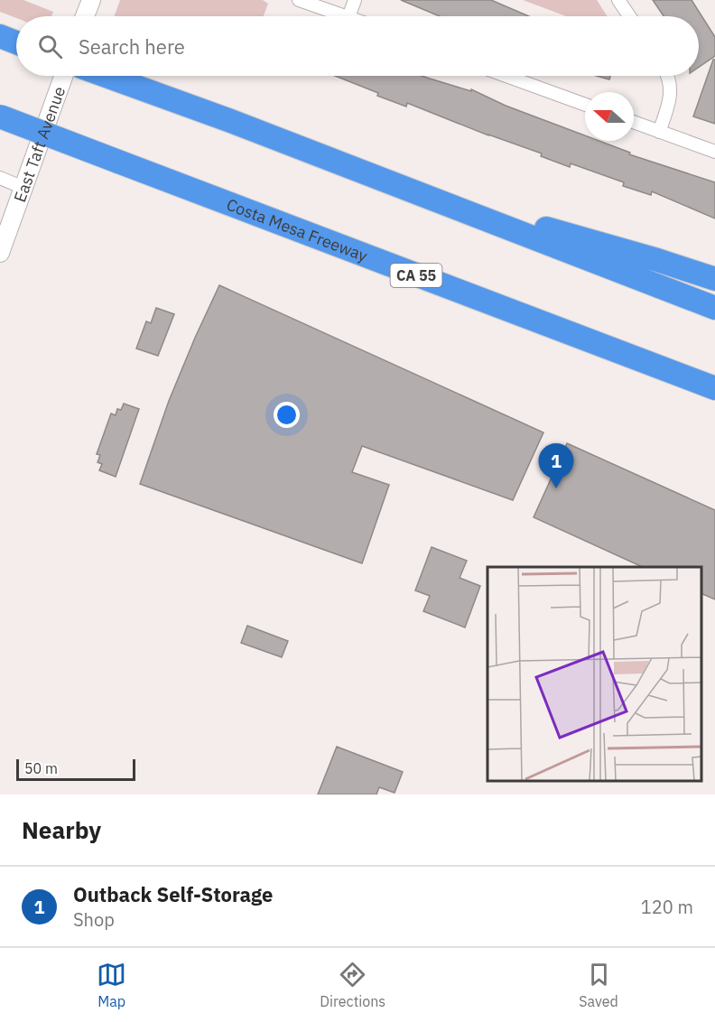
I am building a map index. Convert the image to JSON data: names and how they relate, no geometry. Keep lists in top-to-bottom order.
{
  "streets": {
    "highway": ["Costa Mesa Freeway", "CA 55"],
    "main road": ["East Taft Avenue"]
  },
  "scale_bar": "50 m",
  "north": "left",
  "page": {
    "search": "Search here",
    "pins": "1",
    "scale": "50 m",
    "heading": "Nearby",
    "list": [
      {
        "mark": "1",
        "name": "Outback Self-Storage",
        "note": "Shop",
        "value": "120 m"
      }
    ],
    "nav": ["Map", "Directions", "Saved"]
  }
}
